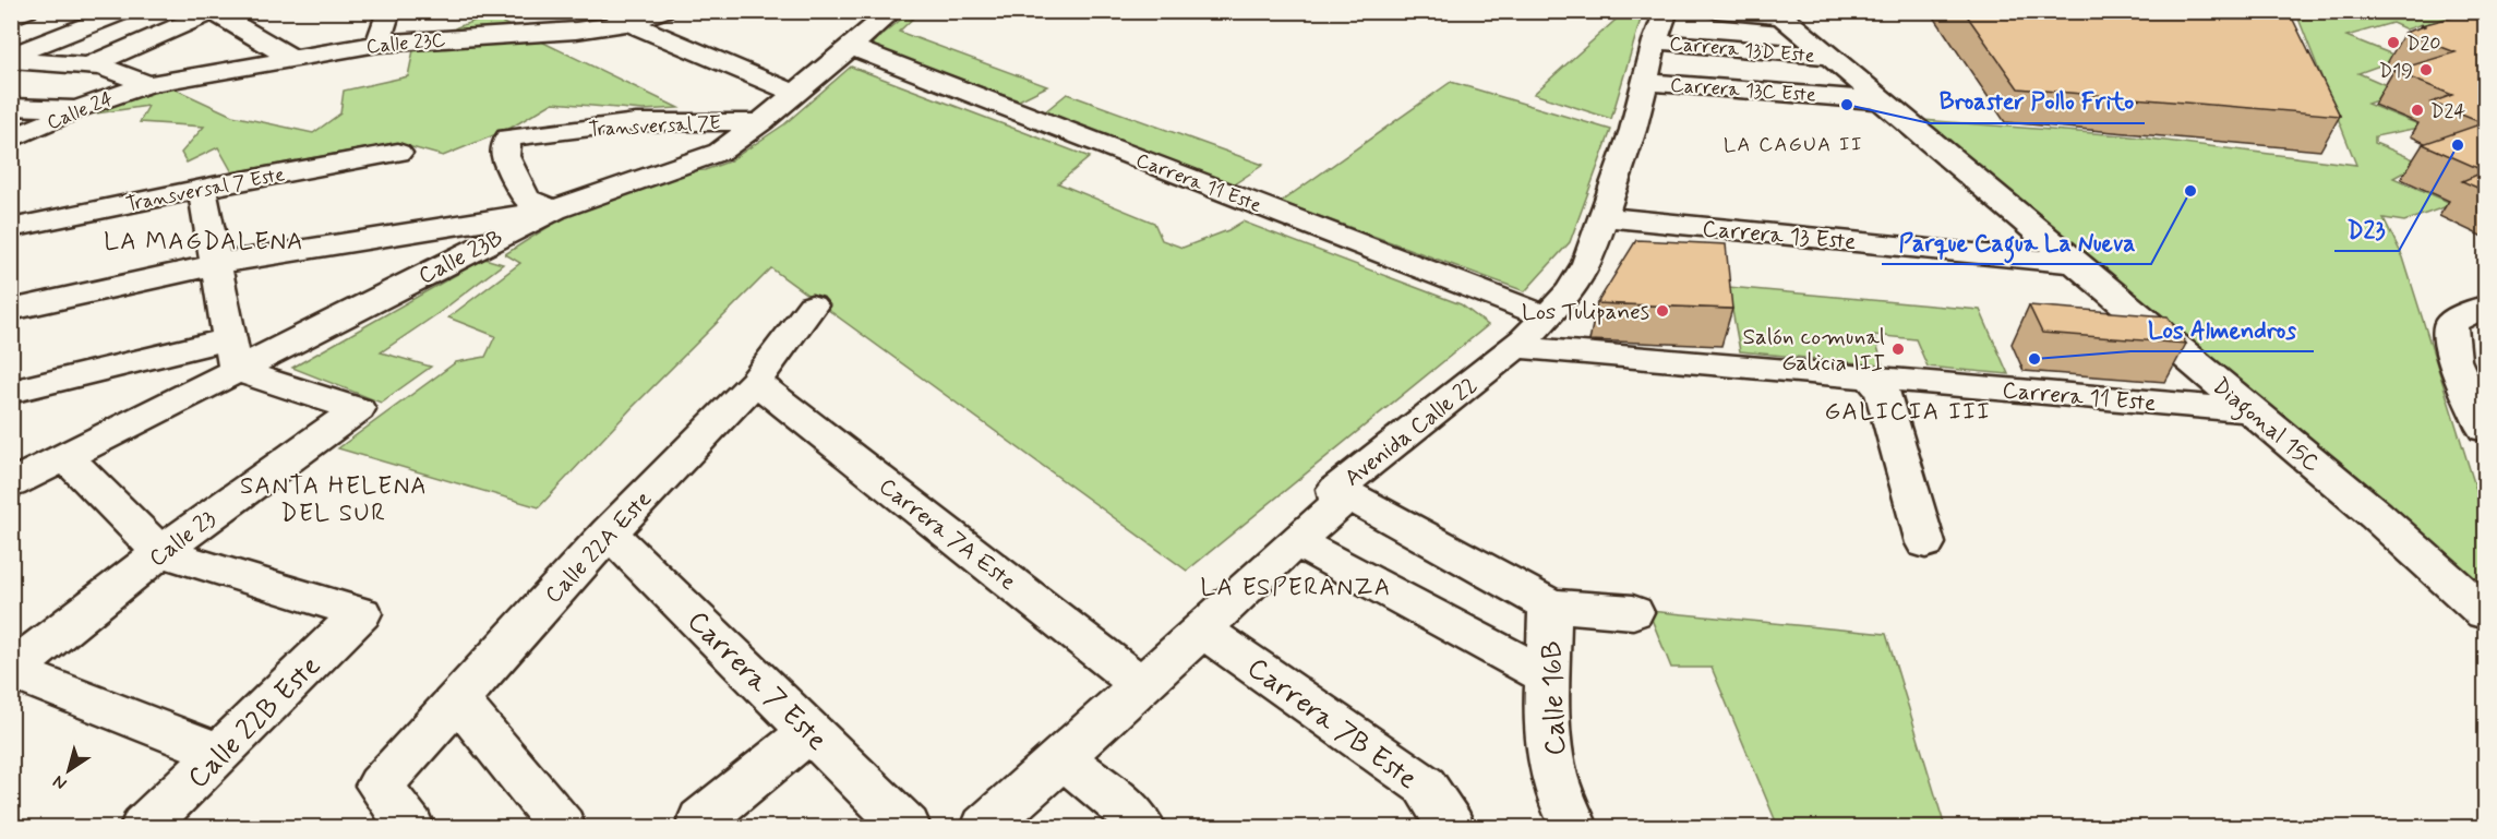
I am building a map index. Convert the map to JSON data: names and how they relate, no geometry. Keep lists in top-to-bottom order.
{
  "streets": {
    "street": [
      "Calle 23C",
      "Carrera 13D Este",
      "Carrera 13C Este",
      "Calle 24",
      "Transversal 7E",
      "Carrera 11 Este",
      "Transversal 7 Este",
      "Carrera 13 Este",
      "Calle 23B",
      "Diagonal 15C",
      "Avenida Calle 22",
      "Carrera 7A Este",
      "Calle 23",
      "Calle 22A Este",
      "Carrera 7 Este",
      "Calle 16B",
      "Calle 22B Este",
      "Carrera 7B Este"
    ]
  },
  "crossings": [
    ["Calle 23C", "Calle 24"],
    ["Carrera 13D Este", "Diagonal 15C"],
    ["Carrera 13D Este", "Avenida Calle 22"],
    ["Carrera 13C Este", "Diagonal 15C"],
    ["Carrera 13C Este", "Avenida Calle 22"],
    ["Transversal 7E", "Calle 23B"],
    ["Carrera 11 Este", "Calle 23B"],
    ["Carrera 11 Este", "Diagonal 15C"],
    ["Carrera 11 Este", "Avenida Calle 22"],
    ["Carrera 13 Este", "Diagonal 15C"],
    ["Carrera 13 Este", "Avenida Calle 22"],
    ["Calle 23B", "Calle 23"],
    ["Avenida Calle 22", "Carrera 7A Este"],
    ["Avenida Calle 22", "Carrera 7B Este"],
    ["Carrera 7A Este", "Calle 22A Este"],
    ["Calle 23", "Calle 22B Este"],
    ["Calle 22A Este", "Carrera 7 Este"]
  ],
  "districts": [
    "LA CAGUA II",
    "LA MAGDALENA",
    "GALICIA III",
    "SANTA HELENA DEL SUR",
    "LA ESPERANZA"
  ],
  "places": [
    "D20",
    "D19",
    "Broaster Pollo Frito",
    "D24",
    "D23",
    "Parque Cagua La Nueva",
    "Los Tulipanes",
    "Salón comunal Galicia III",
    "Los Almendros"
  ],
  "north": "bottom left"
}
